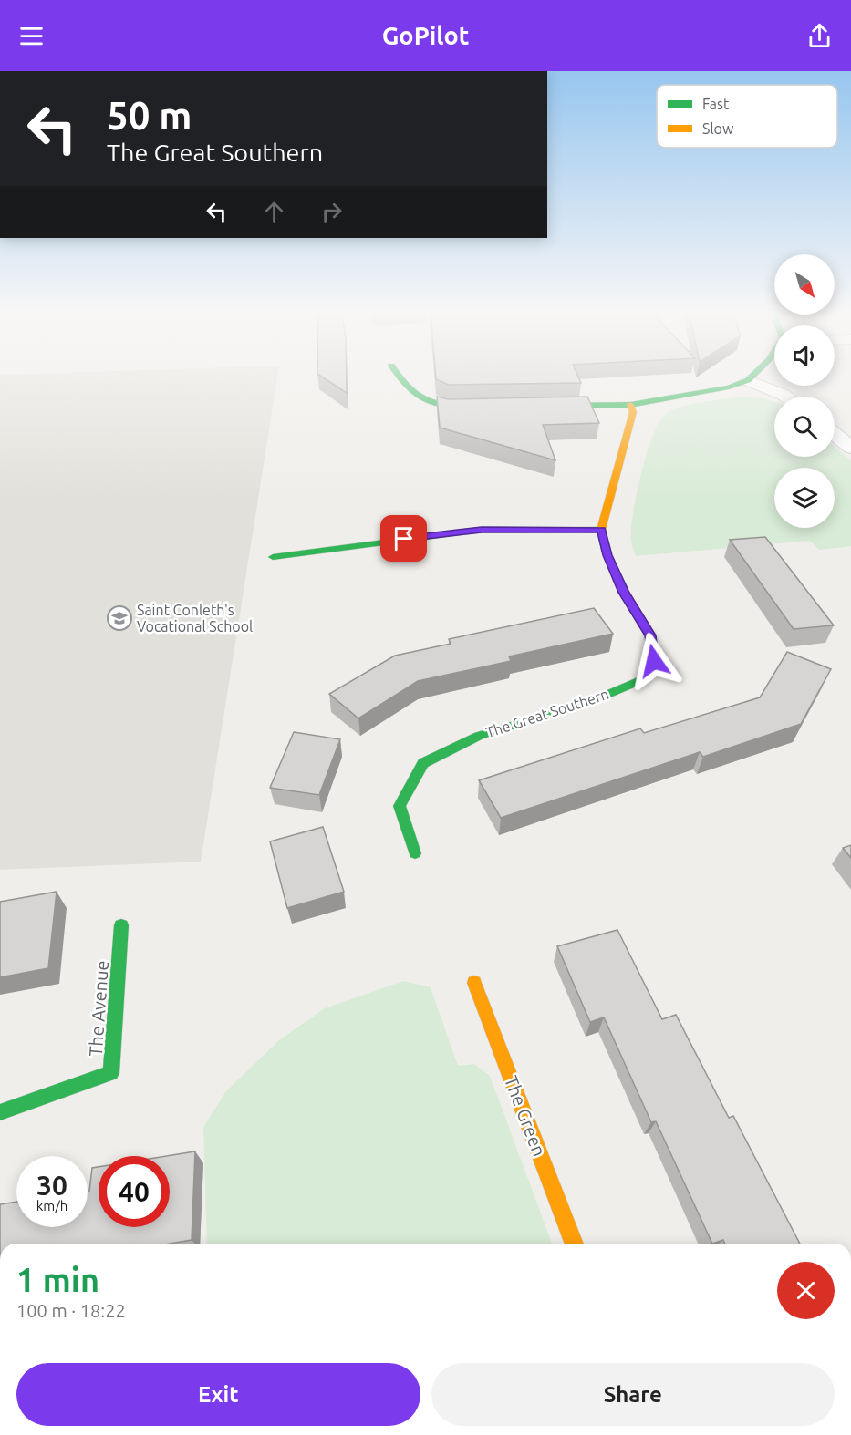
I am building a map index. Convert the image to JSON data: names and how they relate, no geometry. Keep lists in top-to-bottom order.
{
  "streets": {
    "street": ["The Great Southern", "The Avenue", "The Green"]
  },
  "places": {
    "school or university": ["Saint Conleth's Vocational School"]
  },
  "legend": ["Fast", "Slow"],
  "north": "bottom right",
  "page": {
    "header": "GoPilot",
    "turn": ["50 m", "The Great Southern"],
    "speed": "30 km/h",
    "limit": "40",
    "heading": ["1 min", "100 m · 18:22"],
    "buttons": ["Exit", "Share"]
  }
}
